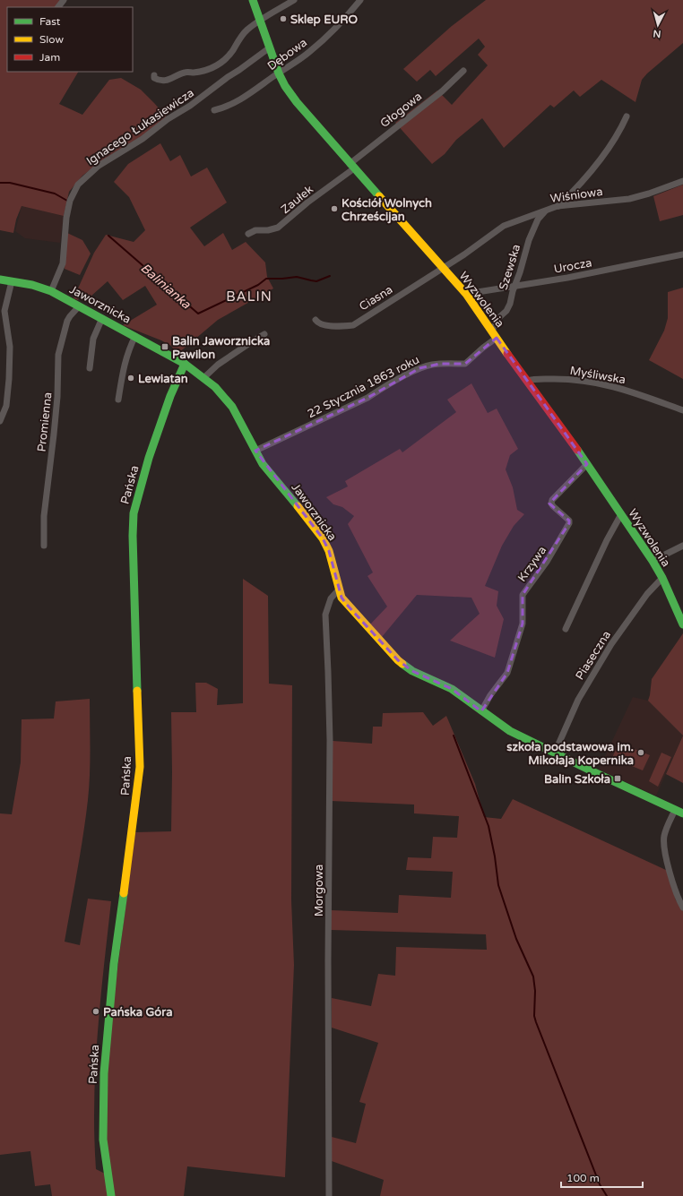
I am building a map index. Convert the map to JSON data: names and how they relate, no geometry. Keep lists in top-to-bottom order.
{
  "streets": {
    "street": [
      "Dębowa",
      "Głogowa",
      "Ignacego Łukasiewicza",
      "Wiśniowa",
      "Zaułek",
      "Urocza",
      "Szewska",
      "Ciasna",
      "Wyzwolenia",
      "Jaworznicka",
      "Myśliwska",
      "22 Stycznia 1863 roku",
      "Promienna",
      "Pańska",
      "Krzywa",
      "Piaseczna",
      "Morgowa"
    ]
  },
  "crossings": [
    ["Dębowa", "Wyzwolenia"],
    ["Głogowa", "Zaułek"],
    ["Głogowa", "Wyzwolenia"],
    ["Ignacego Łukasiewicza", "Wyzwolenia"],
    ["Ignacego Łukasiewicza", "Jaworznicka"],
    ["Wiśniowa", "Szewska"],
    ["Wiśniowa", "Ciasna"],
    ["Wiśniowa", "Wyzwolenia"],
    ["Zaułek", "Wyzwolenia"],
    ["Urocza", "Szewska"],
    ["Urocza", "Wyzwolenia"],
    ["Szewska", "Wyzwolenia"],
    ["Ciasna", "Wyzwolenia"],
    ["Wyzwolenia", "Myśliwska"],
    ["Wyzwolenia", "22 Stycznia 1863 roku"],
    ["Wyzwolenia", "Krzywa"],
    ["Wyzwolenia", "Piaseczna"],
    ["Jaworznicka", "22 Stycznia 1863 roku"],
    ["Jaworznicka", "Promienna"],
    ["Jaworznicka", "Pańska"],
    ["Jaworznicka", "Krzywa"],
    ["Jaworznicka", "Piaseczna"],
    ["Jaworznicka", "Morgowa"]
  ],
  "districts": ["BALIN"],
  "water": ["Balinianka"],
  "places": {
    "other": [
      "Sklep EURO",
      "Kościół Wolnych Chrześcijan",
      "Lewiatan",
      "szkoła podstawowa im. Mikołaja Kopernika",
      "Pańska Góra"
    ],
    "transit": ["Balin Jaworznicka Pawilon", "Balin Szkoła"]
  },
  "legend": ["Fast", "Slow", "Jam"],
  "scale_bar": "100 m",
  "north": "bottom"
}
